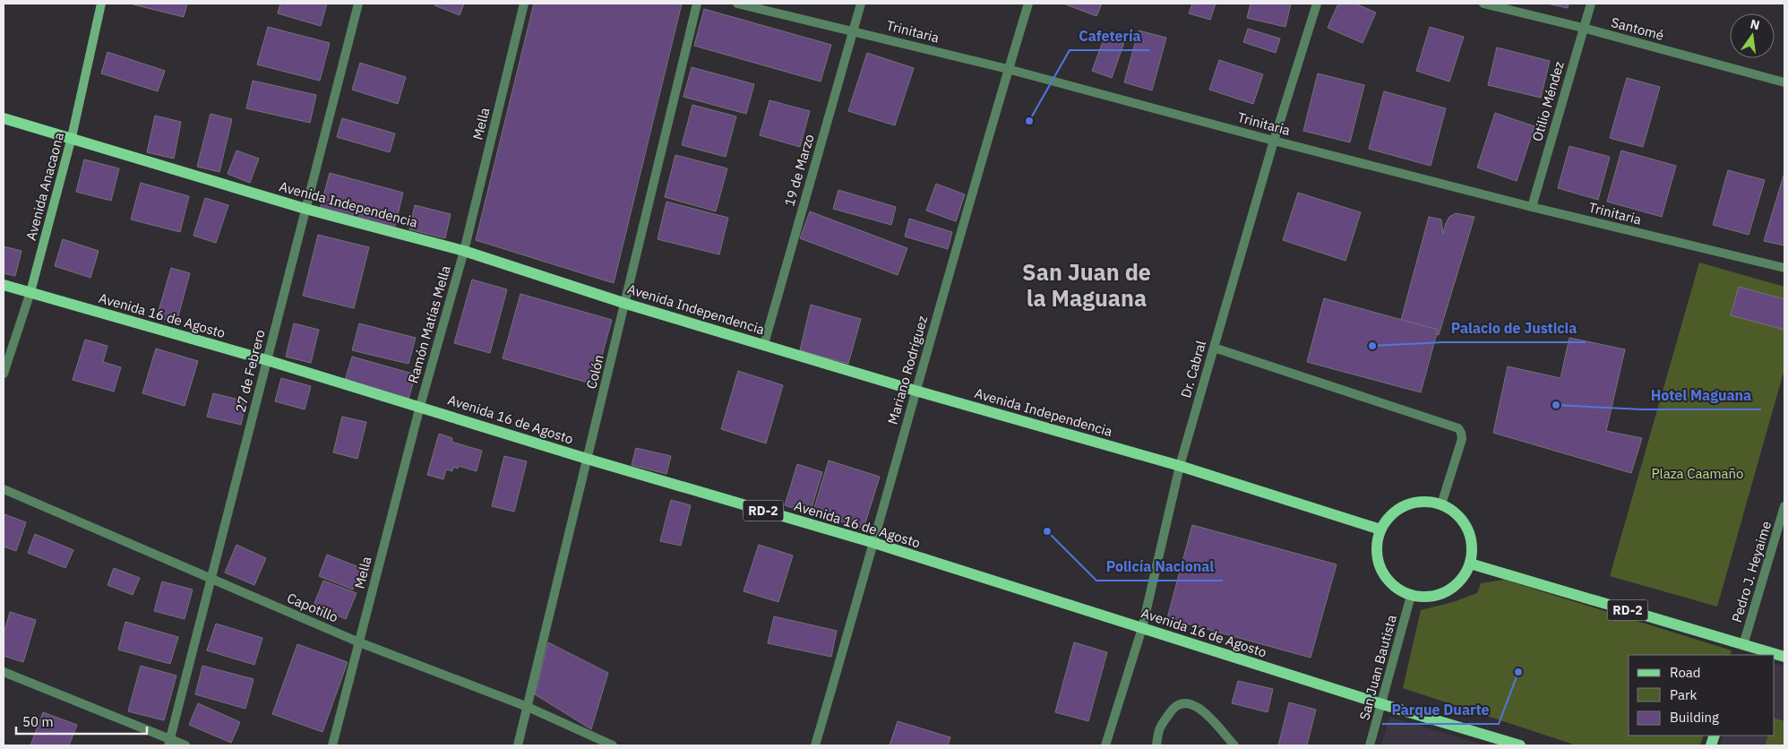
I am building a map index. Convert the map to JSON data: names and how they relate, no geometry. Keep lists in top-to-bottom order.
{
  "streets": {
    "main road": [
      "Avenida Anacaona",
      "Avenida Independencia",
      "Avenida 16 de Agosto",
      "RD-2"
    ],
    "street": [
      "Santomé",
      "Trinitaria",
      "Otilio Méndez",
      "Mella",
      "19 de Marzo",
      "Ramón Matías Mella",
      "Dr. Cabral",
      "Mariano Rodríguez",
      "27 de Febrero",
      "Colón",
      "Pedro J. Heyaime",
      "Capotillo",
      "San Juan Bautista"
    ]
  },
  "crossings": [
    ["Santomé", "Otilio Méndez"],
    ["Trinitaria", "Otilio Méndez"],
    ["Trinitaria", "19 de Marzo"],
    ["Trinitaria", "Dr. Cabral"],
    ["Trinitaria", "Mariano Rodríguez"],
    ["Mella", "Avenida Independencia"],
    ["Mella", "Avenida 16 de Agosto"],
    ["Mella", "Ramón Matías Mella"],
    ["Mella", "Capotillo"],
    ["19 de Marzo", "Avenida Independencia"],
    ["Avenida Anacaona", "Avenida Independencia"],
    ["Avenida Anacaona", "Avenida 16 de Agosto"],
    ["Avenida Independencia", "Ramón Matías Mella"],
    ["Avenida Independencia", "Dr. Cabral"],
    ["Avenida Independencia", "Mariano Rodríguez"],
    ["Avenida Independencia", "27 de Febrero"],
    ["Avenida Independencia", "Colón"],
    ["Avenida Independencia", "RD-2"],
    ["Avenida Independencia", "San Juan Bautista"],
    ["Avenida 16 de Agosto", "Ramón Matías Mella"],
    ["Avenida 16 de Agosto", "Dr. Cabral"],
    ["Avenida 16 de Agosto", "Mariano Rodríguez"],
    ["Avenida 16 de Agosto", "27 de Febrero"],
    ["Avenida 16 de Agosto", "Colón"],
    ["Avenida 16 de Agosto", "San Juan Bautista"],
    ["27 de Febrero", "Capotillo"],
    ["Colón", "Capotillo"],
    ["RD-2", "Pedro J. Heyaime"],
    ["RD-2", "San Juan Bautista"]
  ],
  "districts": ["San Juan de la Maguana"],
  "parks": ["Plaza Caamaño"],
  "places": [
    "Cafetería",
    "Palacio de Justicia",
    "Hotel Maguana",
    "Policía Nacional",
    "Parque Duarte"
  ],
  "legend": ["Road", "Park", "Building"],
  "scale_bar": "50 m",
  "north": "top"
}
